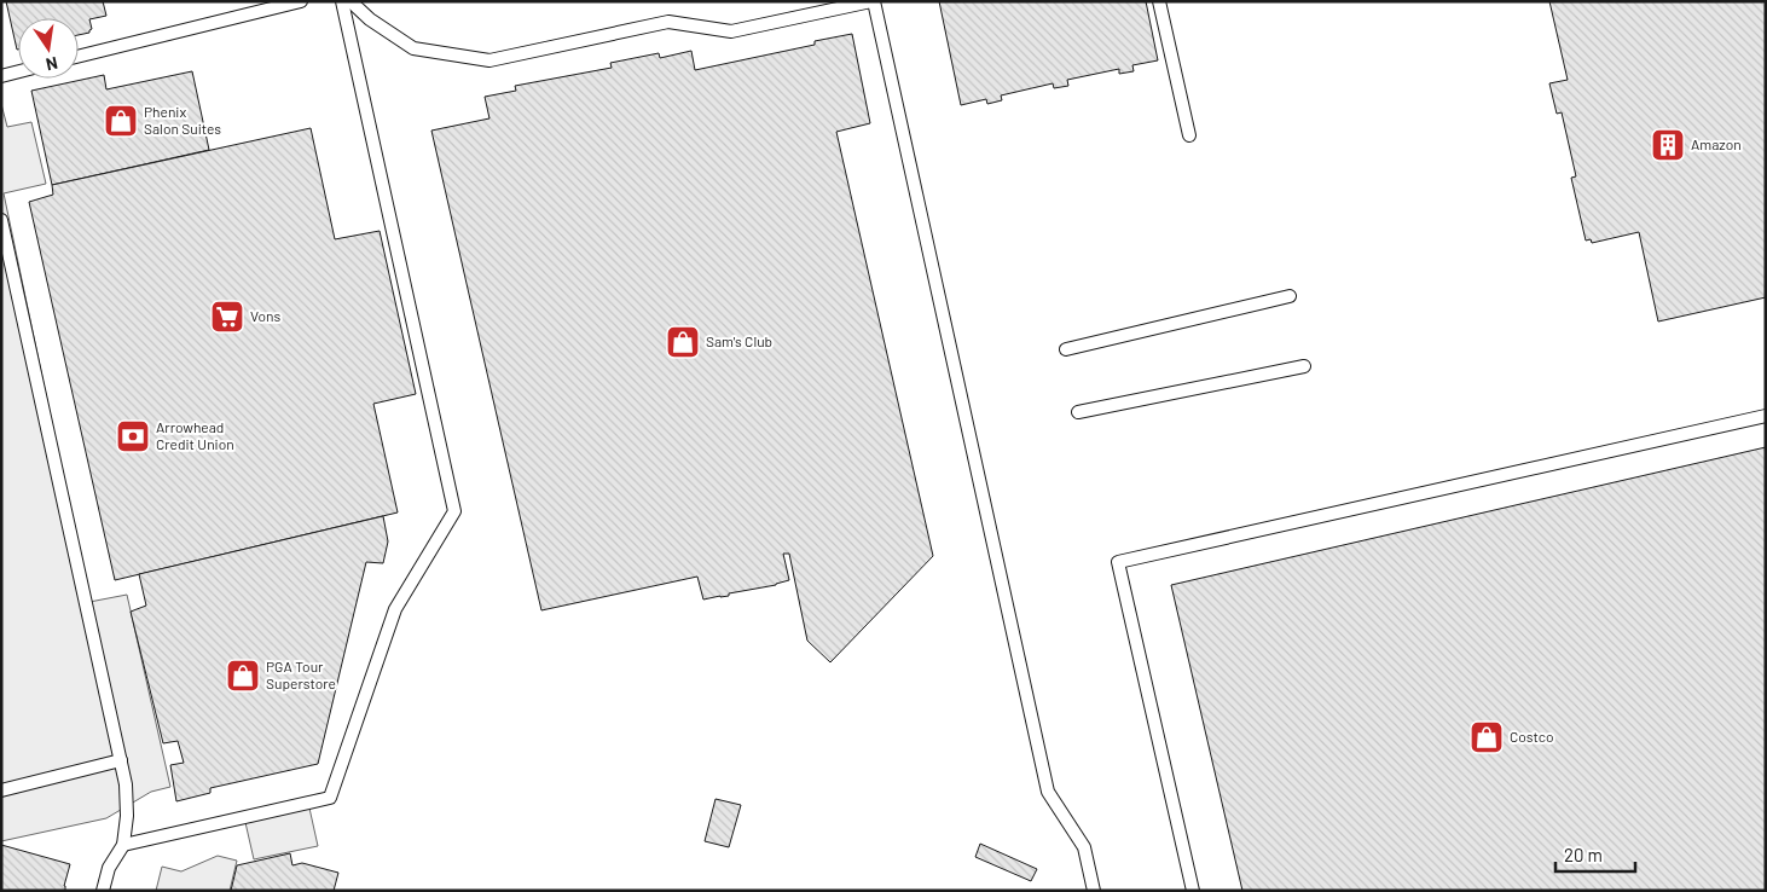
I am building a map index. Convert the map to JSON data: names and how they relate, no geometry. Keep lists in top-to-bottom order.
{
  "places": {
    "shop": [
      "Phenix Salon Suites",
      "Sam's Club",
      "PGA Tour Superstore",
      "Costco"
    ],
    "building": ["Amazon"],
    "supermarket": ["Vons"],
    "bank": ["Arrowhead Credit Union"]
  },
  "scale_bar": "20 m",
  "north": "bottom"
}
